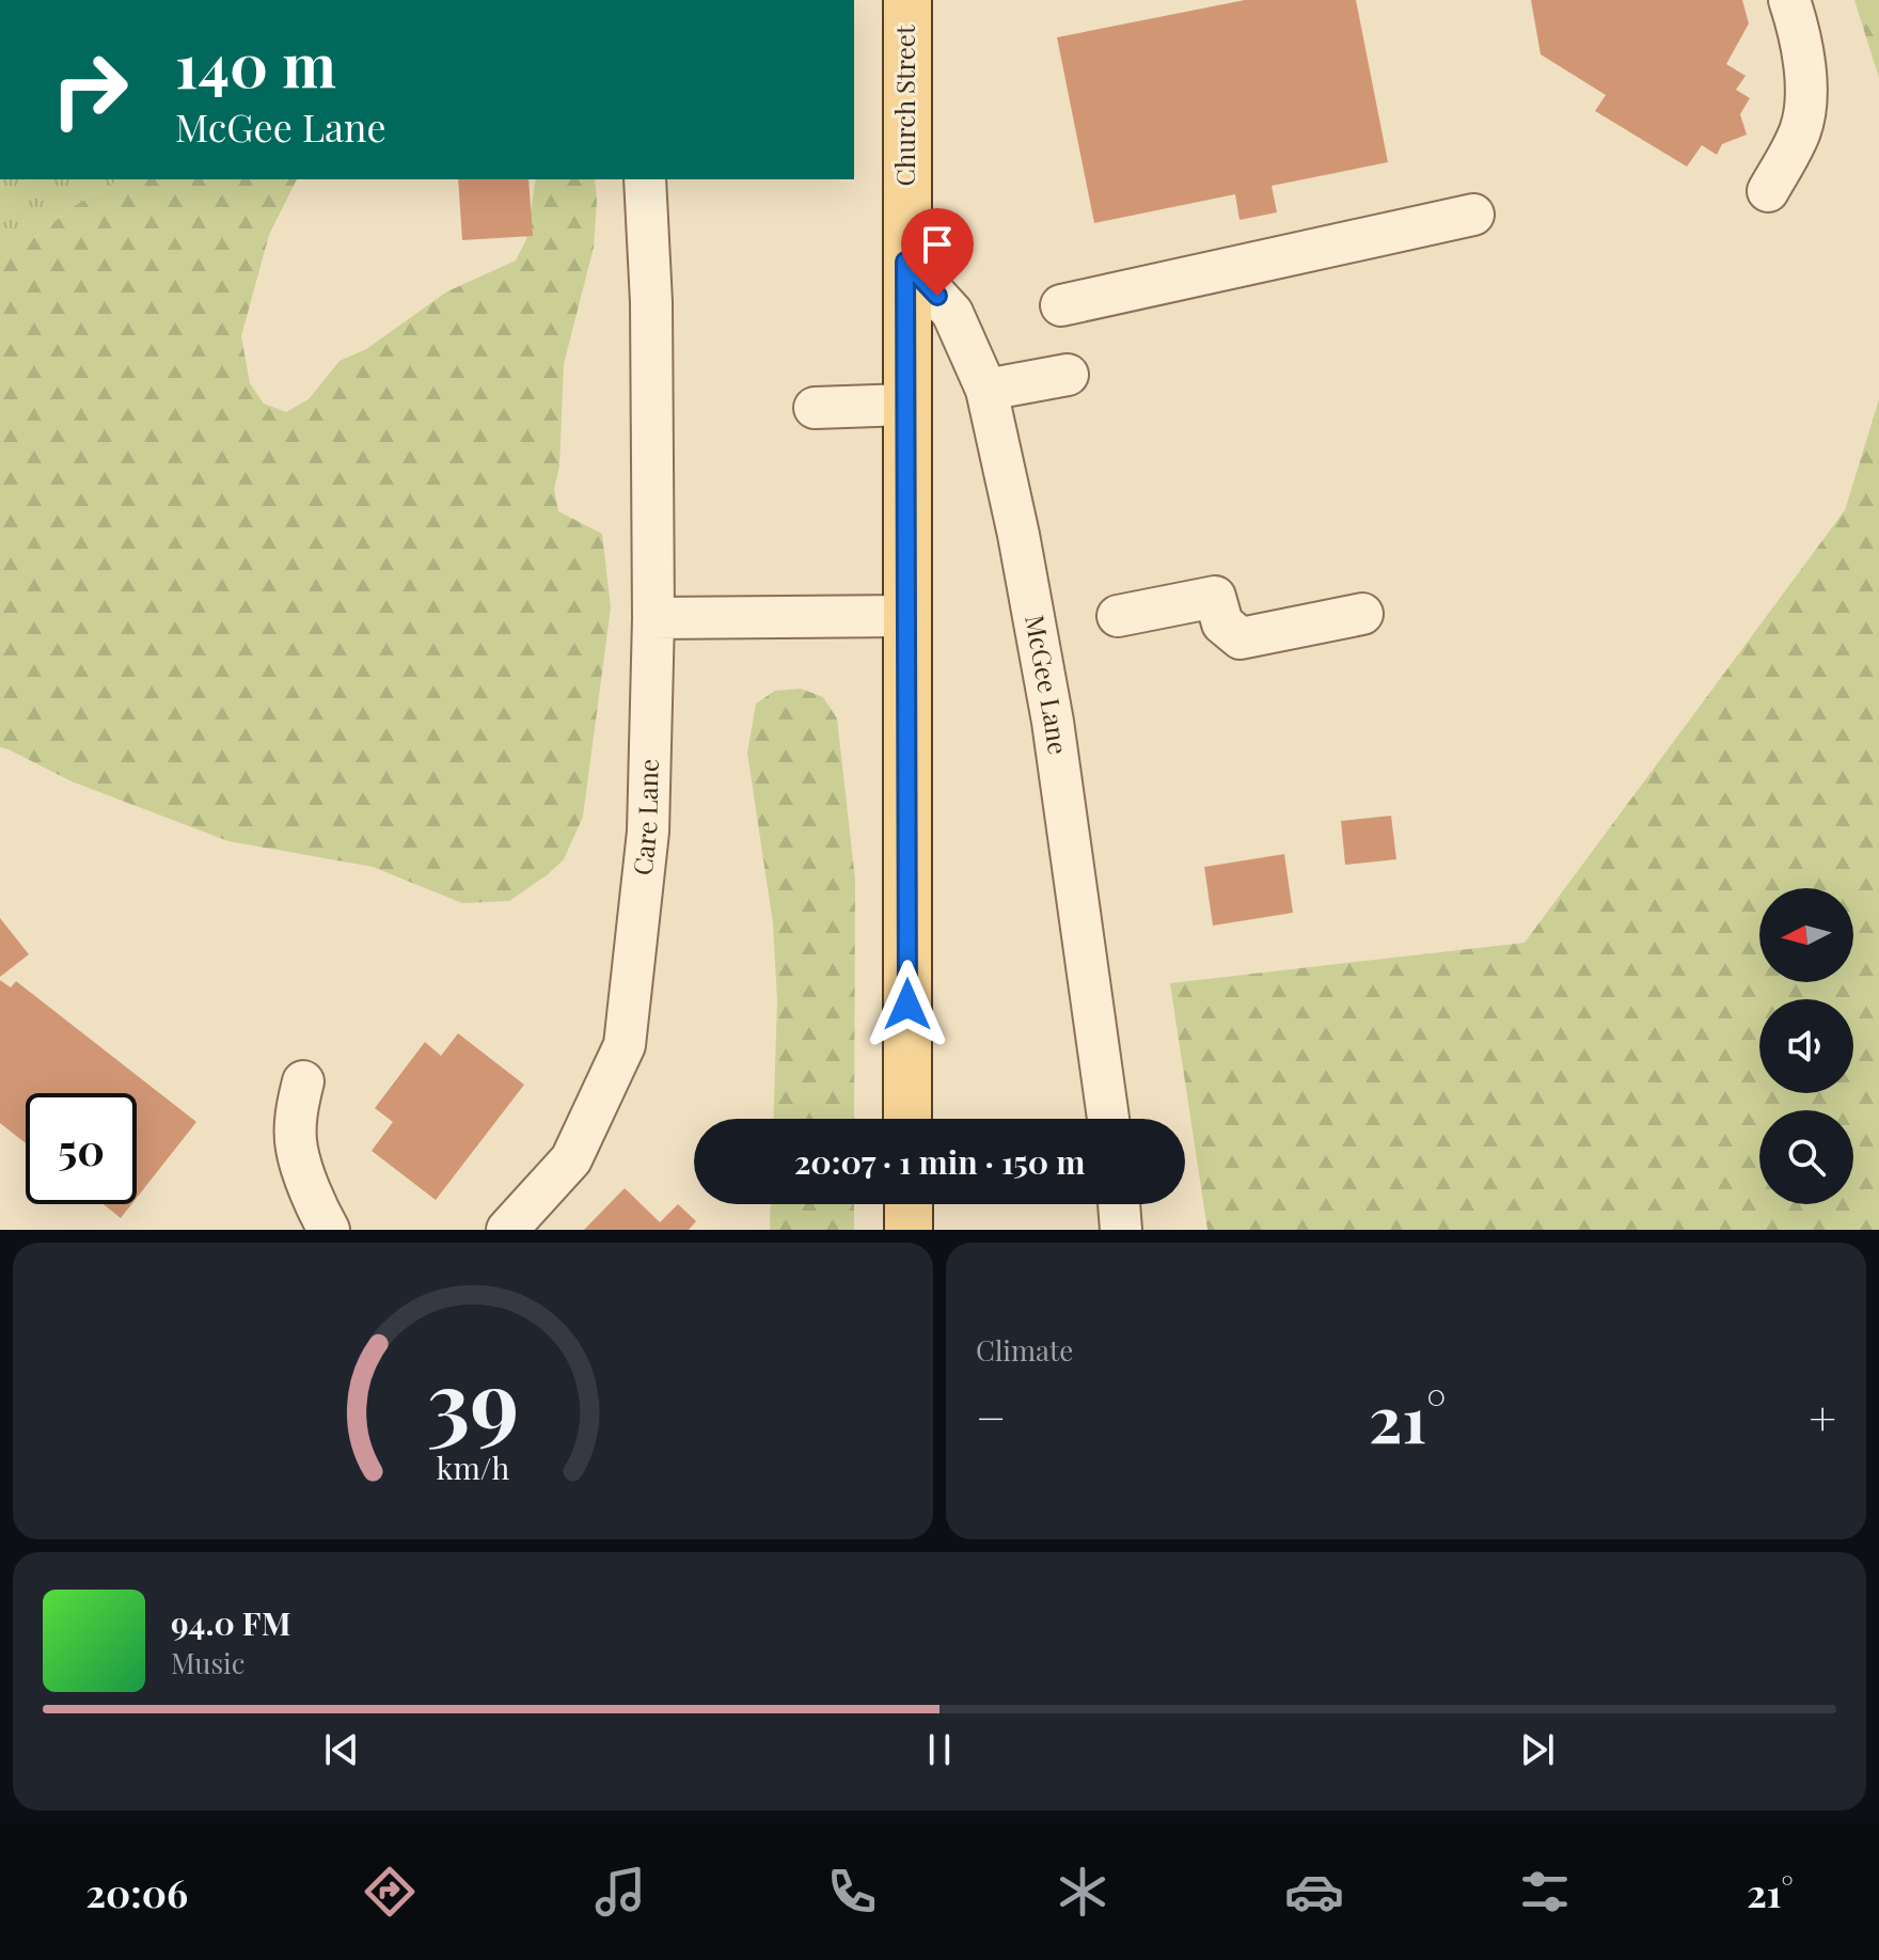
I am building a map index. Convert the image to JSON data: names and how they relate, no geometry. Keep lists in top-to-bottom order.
{
  "streets": {
    "main road": ["Church Street"],
    "street": ["McGee Lane", "Care Lane"]
  },
  "crossings": [
    ["Church Street", "McGee Lane"]
  ],
  "north": "left",
  "page": {
    "turn": ["140 m", "McGee Lane"],
    "limit": "50",
    "trip": "20:07 · 1 min · 150 m",
    "tile": "Climate",
    "heat": ["−", "21°", "+"],
    "song": ["94.0 FM", "Music"],
    "tabs": ["20:06", "21°"],
    "gauge": ["39", "km/h"]
  }
}
